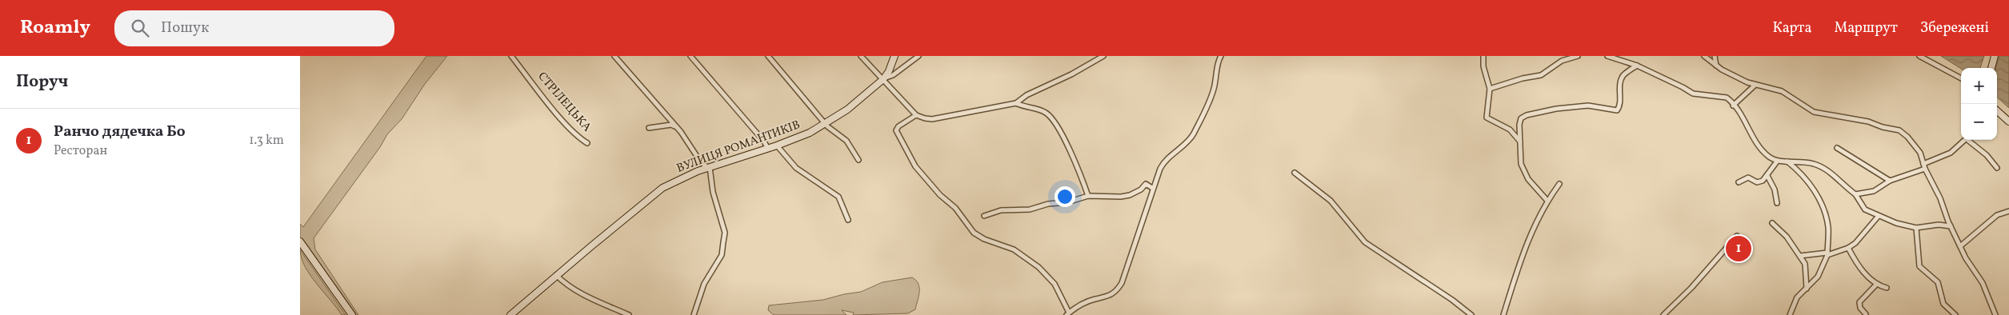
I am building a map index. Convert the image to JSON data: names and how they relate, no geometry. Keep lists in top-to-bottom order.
{
  "streets": {
    "street": ["СТРІЛЕЦЬКА", "ВУЛИЦЯ РОМАНТИКІВ"]
  },
  "page": {
    "header": "Roamly",
    "search": "Пошук",
    "nav": ["Карта", "Маршрут", "Збережені"],
    "heading": "Поруч",
    "map_buttons": ["+", "−"],
    "list": [
      {
        "mark": "1",
        "name": "Ранчо дядечка Бо",
        "note": "Ресторан",
        "value": "1.3 km"
      }
    ],
    "pins": "1"
  }
}
